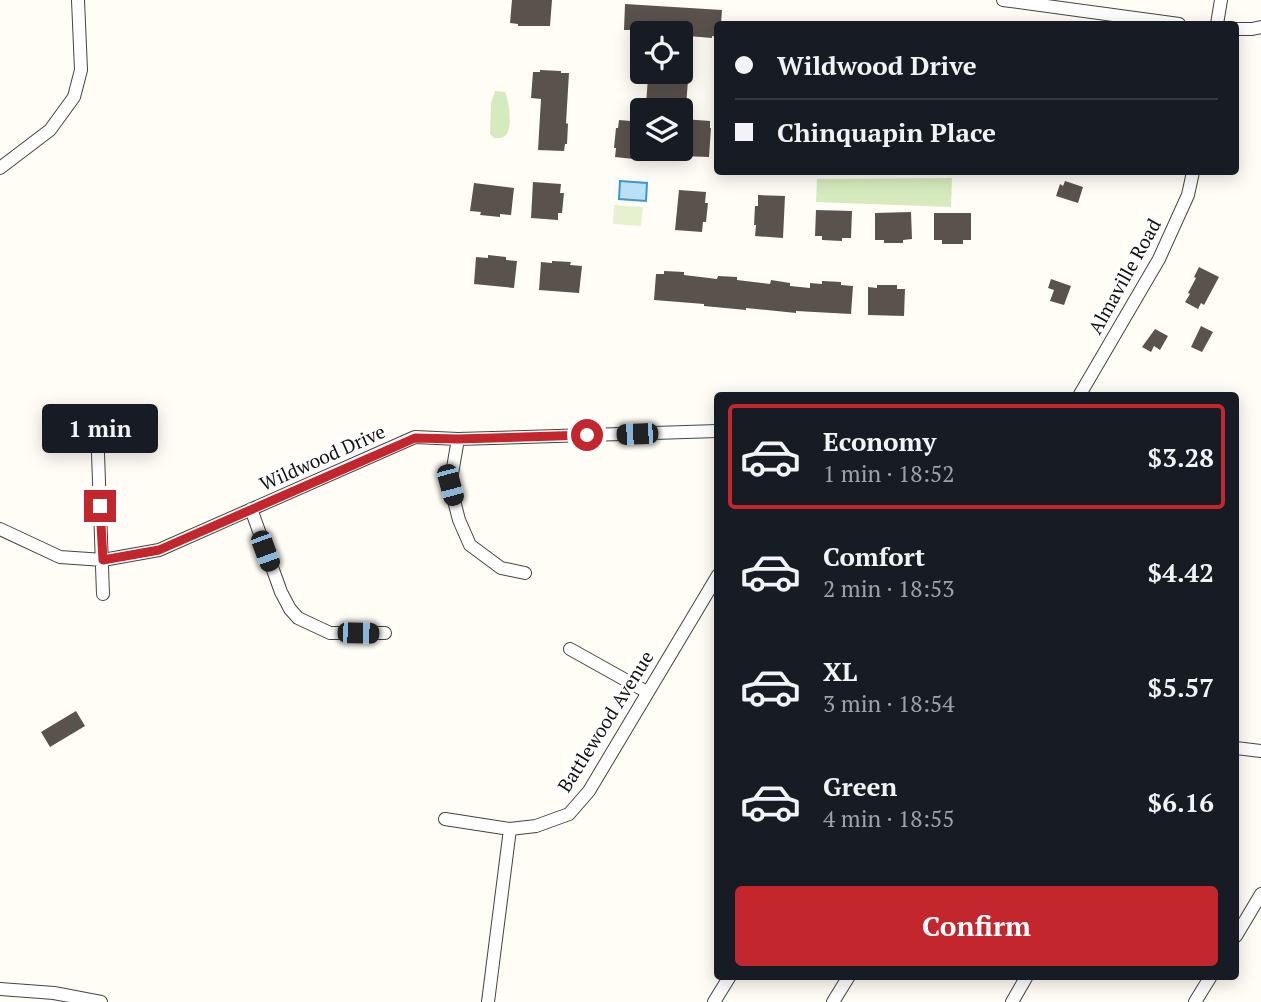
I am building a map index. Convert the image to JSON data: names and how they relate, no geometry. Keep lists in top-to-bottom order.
{
  "streets": {
    "street": ["Almaville Road", "Wildwood Drive", "Battlewood Avenue"]
  },
  "page": {
    "banner": ["Wildwood Drive", "Chinquapin Place"],
    "bubble": "1 min",
    "list": [
      {
        "name": "Economy",
        "note": "1 min · 18:52",
        "value": "$3.28"
      },
      {
        "name": "Comfort",
        "note": "2 min · 18:53",
        "value": "$4.42"
      },
      {
        "name": "XL",
        "note": "3 min · 18:54",
        "value": "$5.57"
      },
      {
        "name": "Green",
        "note": "4 min · 18:55",
        "value": "$6.16"
      }
    ],
    "buttons": "Confirm"
  }
}
